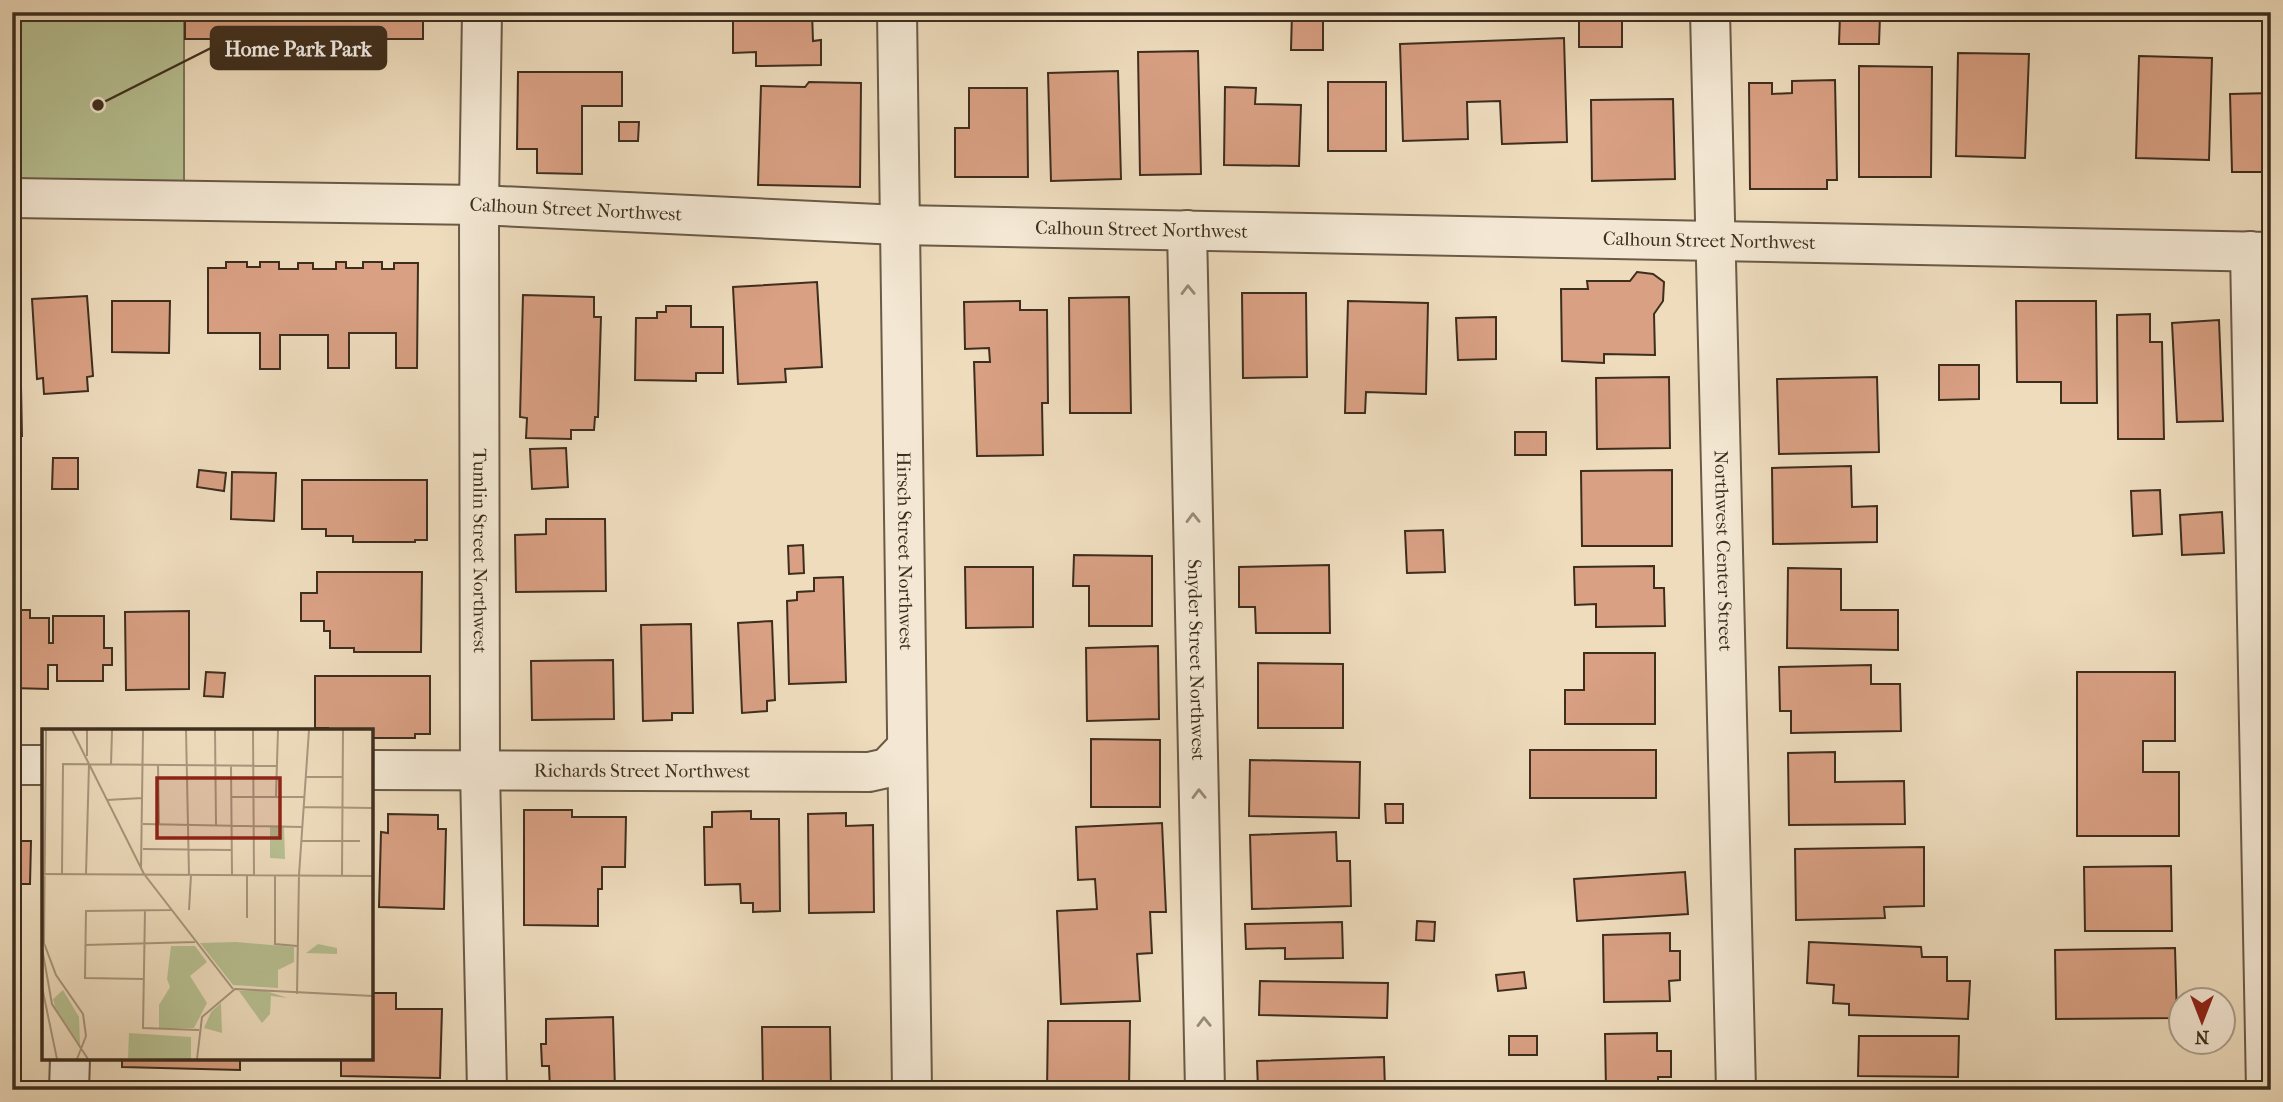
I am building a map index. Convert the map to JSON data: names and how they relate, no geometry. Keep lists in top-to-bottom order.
{
  "streets": {
    "street": [
      "Calhoun Street Northwest",
      "Tumlin Street Northwest",
      "Hirsch Street Northwest",
      "Northwest Center Street",
      "Snyder Street Northwest",
      "Richards Street Northwest"
    ]
  },
  "crossings": [
    ["Calhoun Street Northwest", "Tumlin Street Northwest"],
    ["Calhoun Street Northwest", "Hirsch Street Northwest"],
    ["Calhoun Street Northwest", "Northwest Center Street"],
    ["Calhoun Street Northwest", "Snyder Street Northwest"],
    ["Tumlin Street Northwest", "Richards Street Northwest"],
    ["Hirsch Street Northwest", "Richards Street Northwest"]
  ],
  "one_way": ["Snyder Street Northwest"],
  "places": ["Home Park Park"],
  "north": "bottom"
}
